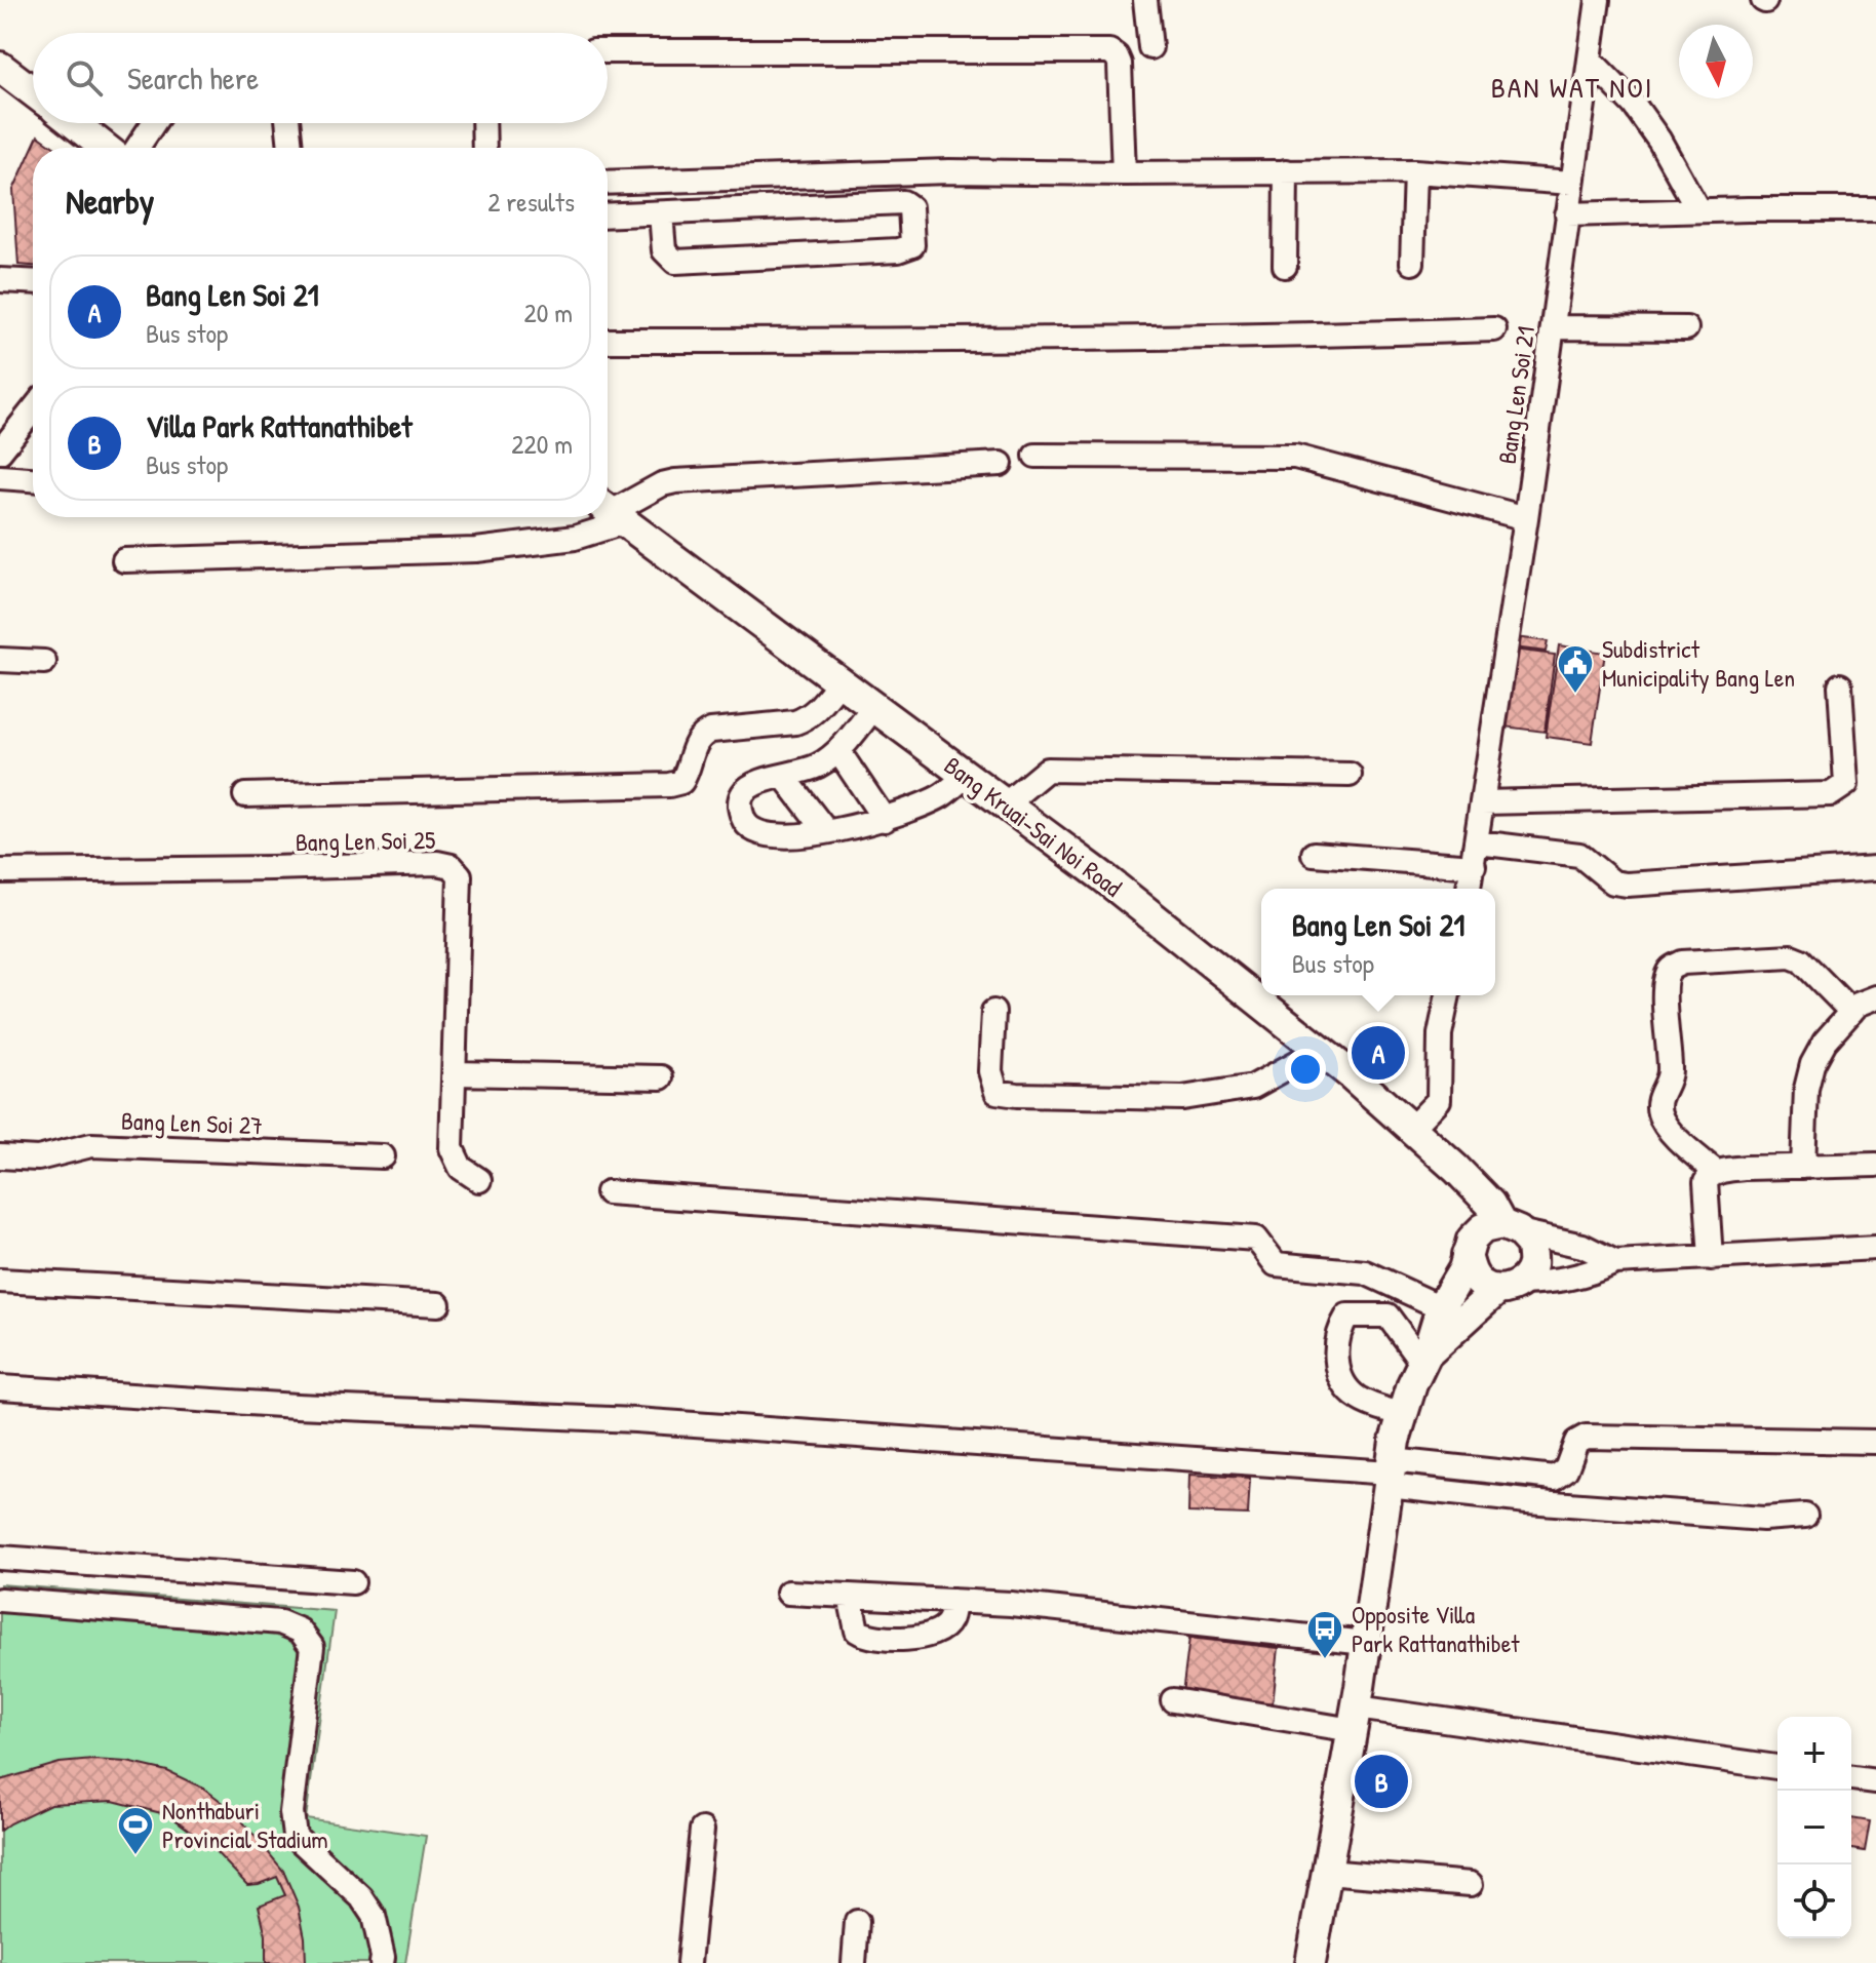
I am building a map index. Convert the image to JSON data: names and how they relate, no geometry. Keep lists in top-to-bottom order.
{
  "streets": {
    "main road": ["Bang Kruai-Sai Noi Road"],
    "street": ["Bang Len Soi 21", "Bang Len Soi 25", "Bang Len Soi 27"]
  },
  "districts": ["BAN WAT NOI"],
  "places": {
    "public building": ["Subdistrict Municipality Bang Len"],
    "bus stop": ["Opposite Villa Park Rattanathibet"],
    "sports": ["Nonthaburi Provincial Stadium"]
  },
  "north": "bottom",
  "page": {
    "search": "Search here",
    "heading": ["Nearby", "2 results"],
    "list": [
      {
        "mark": "A",
        "name": "Bang Len Soi 21",
        "note": "Bus stop",
        "value": "20 m"
      },
      {
        "mark": "B",
        "name": "Villa Park Rattanathibet",
        "note": "Bus stop",
        "value": "220 m"
      }
    ],
    "popup": ["Bang Len Soi 21", "Bus stop"],
    "pins": ["A", "B"],
    "map_buttons": ["+", "−"]
  }
}
